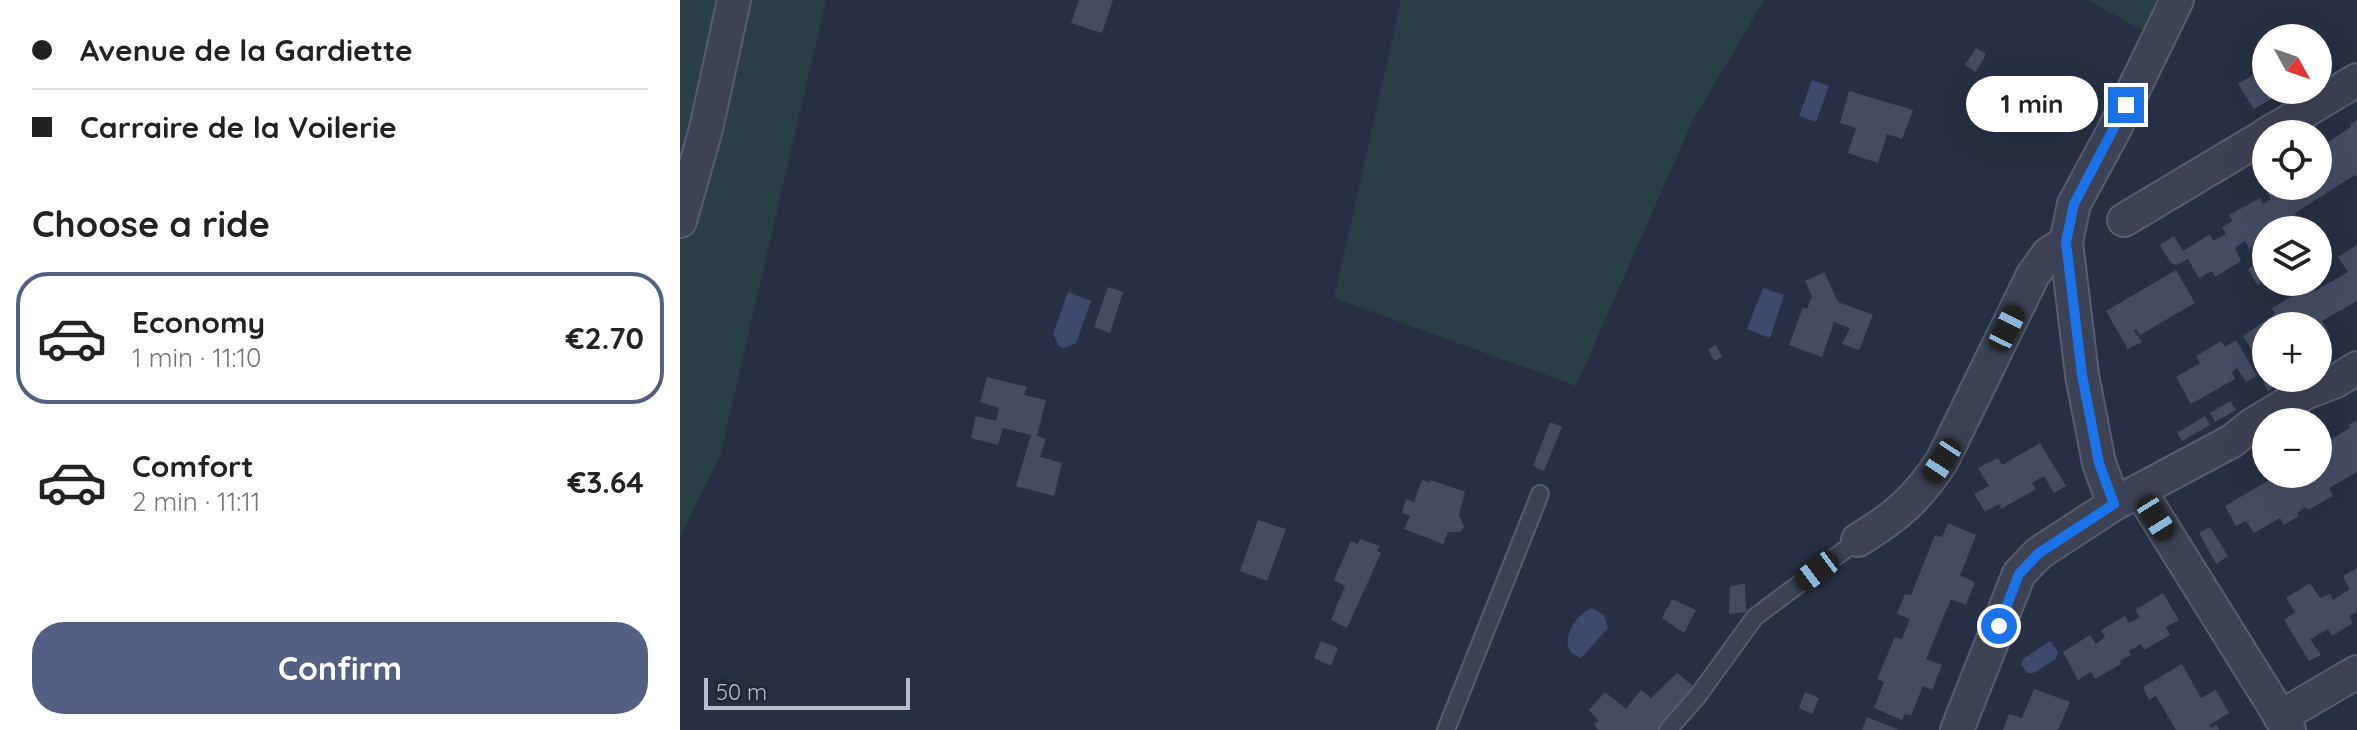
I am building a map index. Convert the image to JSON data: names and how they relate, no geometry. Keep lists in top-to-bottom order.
{
  "scale_bar": "50 m",
  "north": "bottom right",
  "page": {
    "banner": ["Avenue de la Gardiette", "Carraire de la Voilerie"],
    "map_buttons": ["+", "−"],
    "bubble": "1 min",
    "heading": "Choose a ride",
    "list": [
      {
        "name": "Economy",
        "note": "1 min · 11:10",
        "value": "€2.70"
      },
      {
        "name": "Comfort",
        "note": "2 min · 11:11",
        "value": "€3.64"
      }
    ],
    "buttons": "Confirm",
    "scale": "50 m"
  }
}
